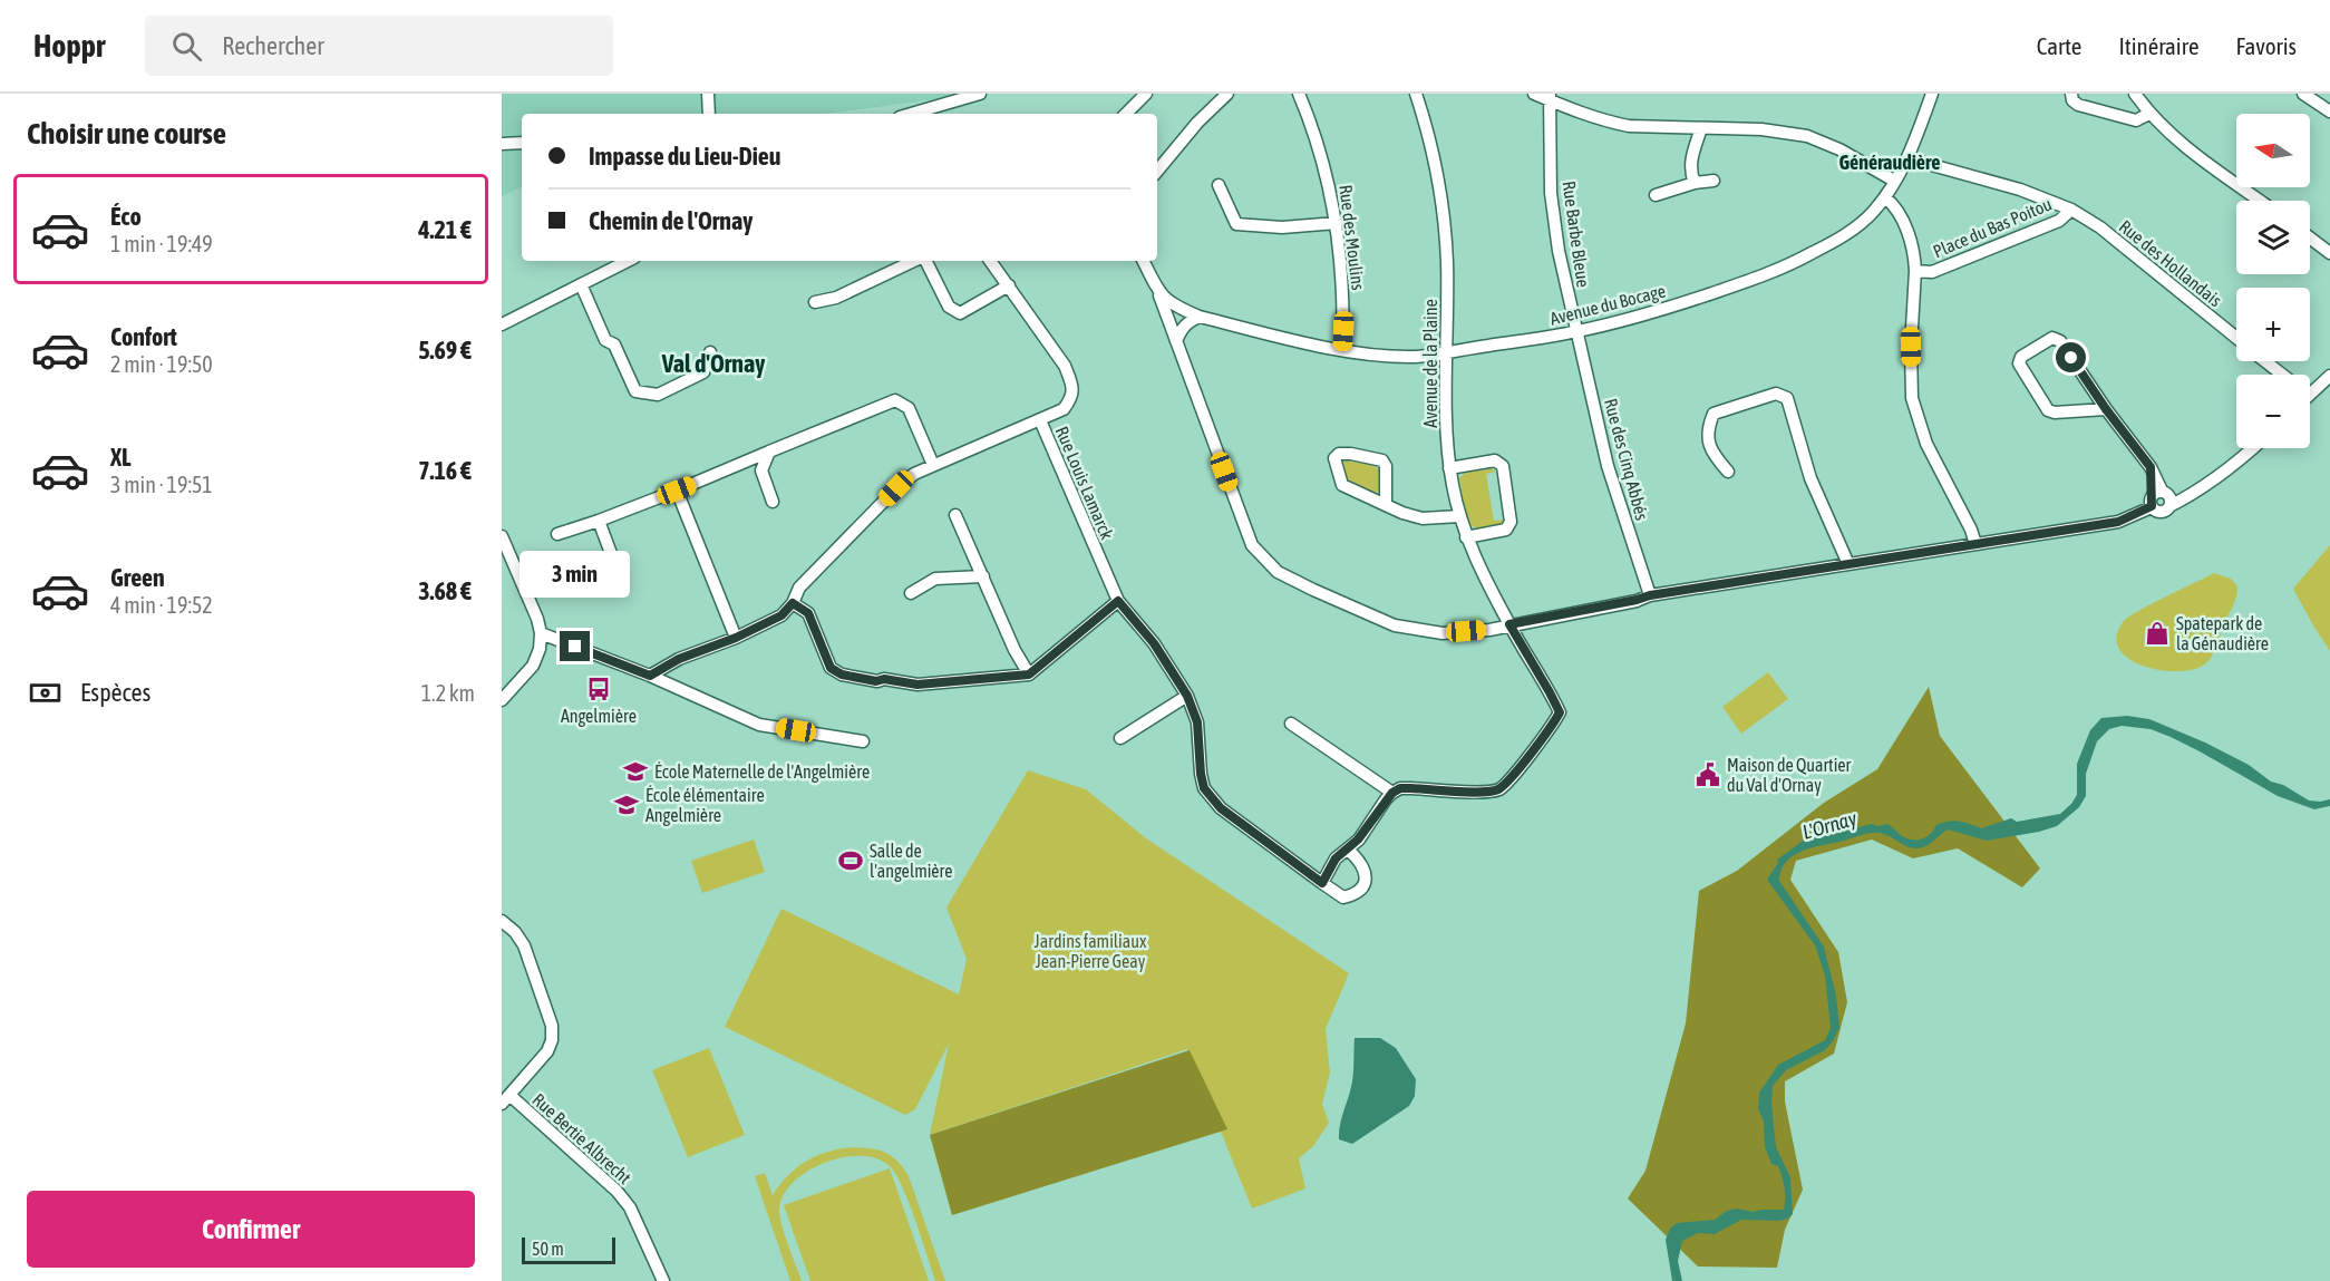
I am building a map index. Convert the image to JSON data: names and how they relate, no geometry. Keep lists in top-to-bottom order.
{
  "streets": {
    "street": [
      "Place du Bas Poitou",
      "Rue Barbe Bleue",
      "Rue des Moulins",
      "Rue des Hollandais",
      "Avenue du Bocage",
      "Avenue de la Plaine",
      "Rue des Cinq Abbés",
      "Rue Louis Lamarck",
      "Rue Bertie Albrecht"
    ]
  },
  "crossings": [
    ["Place du Bas Poitou", "Rue des Hollandais"],
    ["Place du Bas Poitou", "Avenue du Bocage"],
    ["Rue Barbe Bleue", "Avenue du Bocage"],
    ["Rue Barbe Bleue", "Rue des Cinq Abbés"],
    ["Rue des Moulins", "Avenue du Bocage"],
    ["Avenue du Bocage", "Avenue de la Plaine"],
    ["Avenue du Bocage", "Rue des Cinq Abbés"]
  ],
  "districts": ["Généraudière", "Val d'Ornay"],
  "water": ["L'Ornay"],
  "parks": ["Jardins familiaux Jean-Pierre Geay"],
  "places": {
    "shop": ["Spatepark de la Génaudière"],
    "bus stop": ["Angelmière"],
    "school or university": ["École Maternelle de l'Angelmière", "École élémentaire Angelmière"],
    "public building": ["Maison de Quartier du Val d'Ornay"],
    "sports": ["Salle de l'angelmière"]
  },
  "scale_bar": "50 m",
  "north": "left",
  "page": {
    "header": "Hoppr",
    "search": "Rechercher",
    "nav": ["Carte", "Itinéraire", "Favoris"],
    "heading": "Choisir une course",
    "map_buttons": ["+", "−"],
    "banner": ["Impasse du Lieu-Dieu", "Chemin de l'Ornay"],
    "list": [
      {
        "name": "Éco",
        "note": "1 min · 19:49",
        "value": "4.21 €"
      },
      {
        "name": "Confort",
        "note": "2 min · 19:50",
        "value": "5.69 €"
      },
      {
        "name": "XL",
        "note": "3 min · 19:51",
        "value": "7.16 €"
      },
      {
        "name": "Green",
        "note": "4 min · 19:52",
        "value": "3.68 €"
      }
    ],
    "bubble": "3 min",
    "pay": ["Espèces", "1.2 km"],
    "buttons": "Confirmer",
    "scale": "50 m"
  }
}
